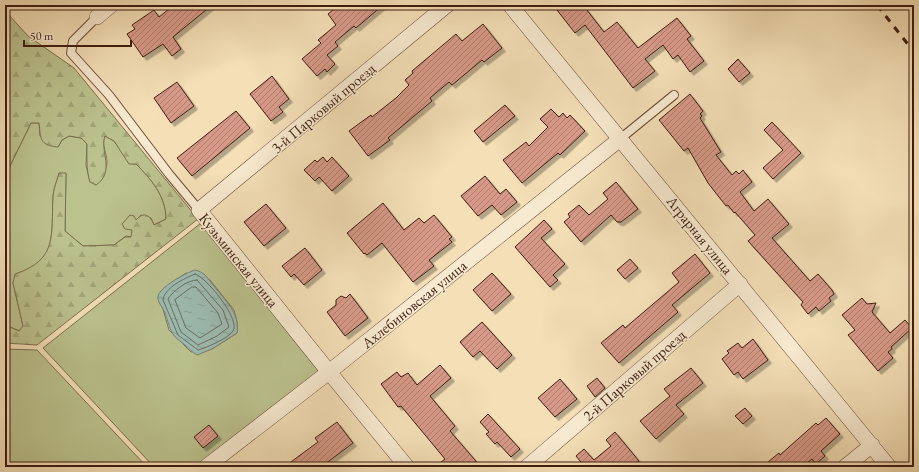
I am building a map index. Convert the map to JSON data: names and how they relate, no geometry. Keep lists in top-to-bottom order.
{
  "streets": {
    "street": [
      "3-й Парковый проезд",
      "Аграрная улица",
      "Кузьминская улица",
      "Ахлебиновская улица",
      "2-й Парковый проезд"
    ]
  },
  "crossings": [
    ["3-й Парковый проезд", "Кузьминская улица"],
    ["Аграрная улица", "Ахлебиновская улица"],
    ["Аграрная улица", "2-й Парковый проезд"],
    ["Кузьминская улица", "Ахлебиновская улица"]
  ],
  "scale_bar": "50 m"
}
